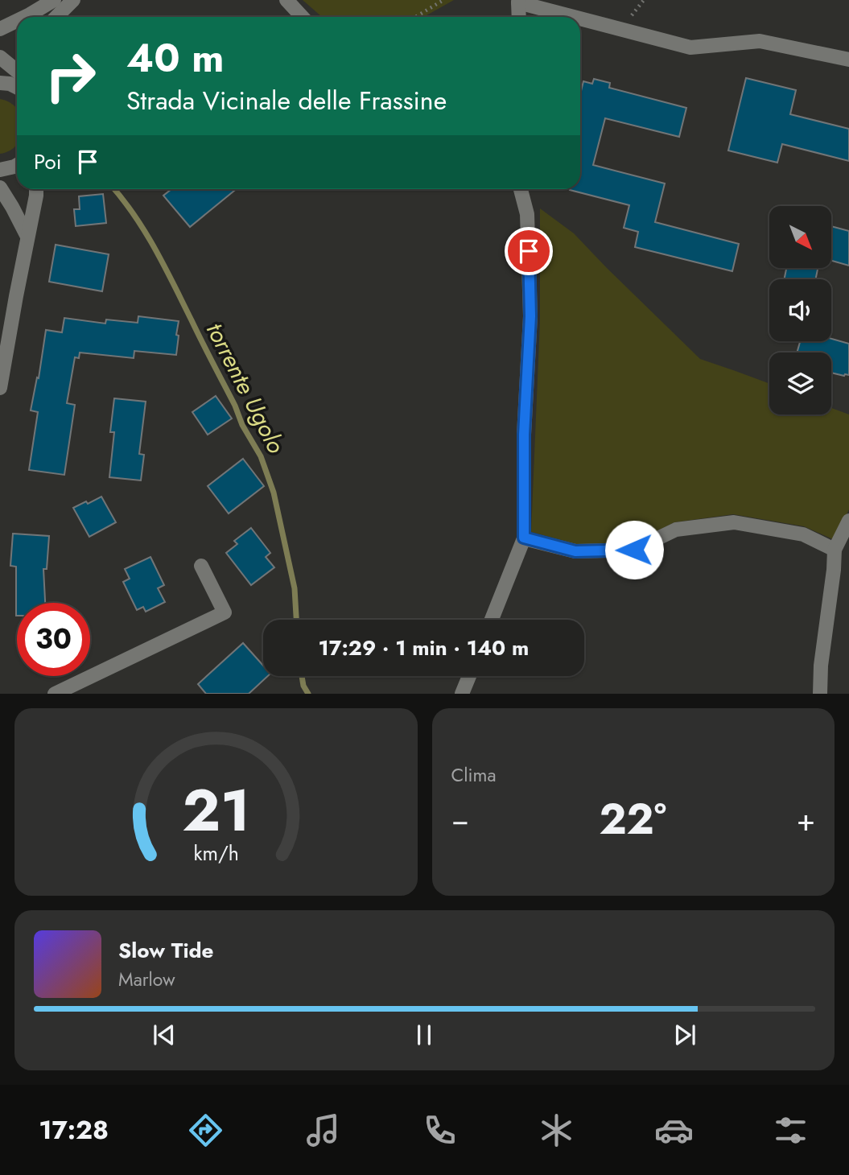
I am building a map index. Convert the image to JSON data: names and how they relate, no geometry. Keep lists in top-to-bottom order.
{
  "water": ["torrente Ugolo"],
  "north": "bottom right",
  "page": {
    "turn": ["40 m", "Strada Vicinale delle Frassine"],
    "then": "Poi",
    "limit": "30",
    "trip": "17:29 · 1 min · 140 m",
    "tile": "Clima",
    "heat": ["−", "22°", "+"],
    "song": ["Slow Tide", "Marlow"],
    "tabs": "17:28",
    "gauge": ["21", "km/h"]
  }
}
